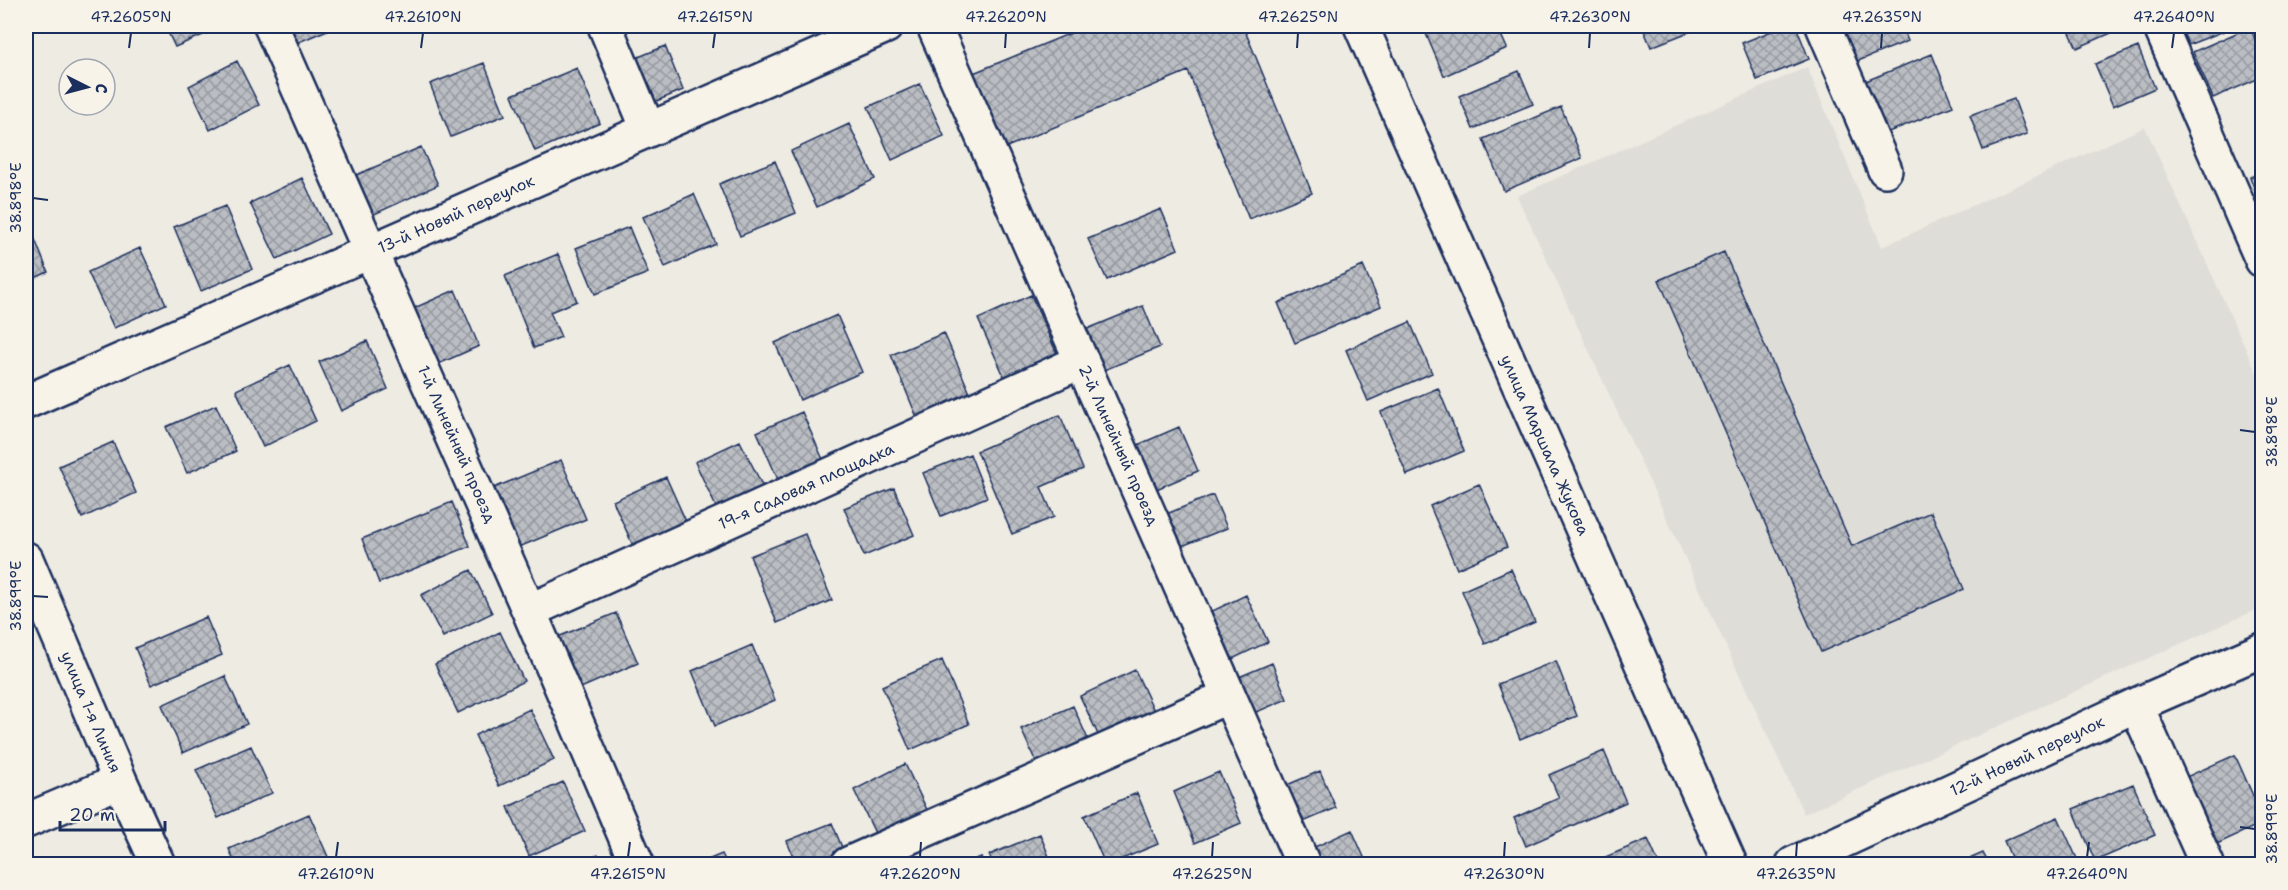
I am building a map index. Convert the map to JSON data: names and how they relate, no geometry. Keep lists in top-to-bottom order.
{
  "streets": {
    "street": [
      "13-й Новый переулок",
      "1-й Линейный проезд",
      "2-й Линейный проезд",
      "улица Маршала Жукова",
      "19-я Садовая площадка",
      "улица 1-я Линия",
      "12-й Новый переулок"
    ]
  },
  "crossings": [
    ["13-й Новый переулок", "1-й Линейный проезд"],
    ["1-й Линейный проезд", "19-я Садовая площадка"],
    ["2-й Линейный проезд", "19-я Садовая площадка"]
  ],
  "scale_bar": "20 m",
  "north": "right",
  "coordinates": [
    "47.2605°N",
    "47.2610°N",
    "47.2615°N",
    "47.2620°N",
    "47.2625°N",
    "47.2630°N",
    "47.2635°N",
    "47.2640°N",
    "38.898°E",
    "38.899°E"
  ]
}
